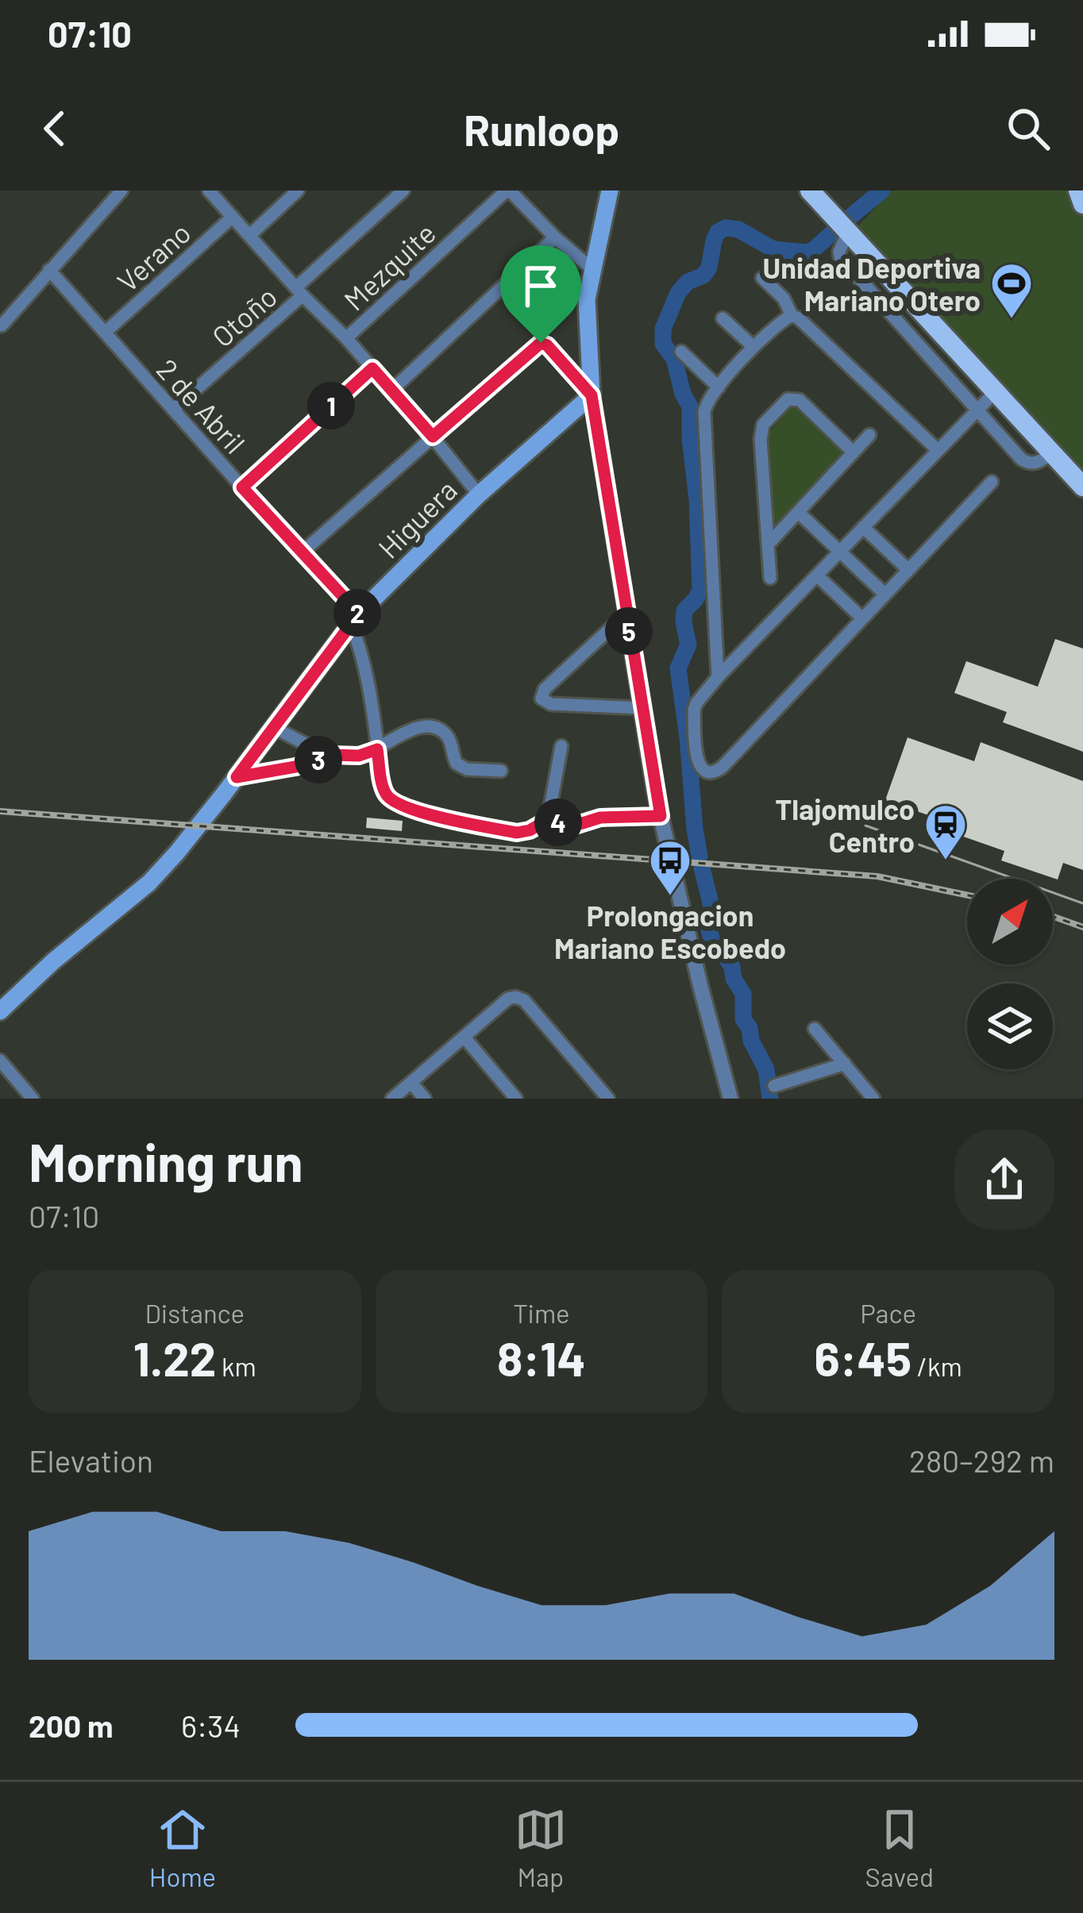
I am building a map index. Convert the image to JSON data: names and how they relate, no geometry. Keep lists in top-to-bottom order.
{
  "streets": {
    "main road": ["Higuera"],
    "street": [
      "Verano",
      "Mezquite",
      "Otoño",
      "2 de Abril"
    ]
  },
  "crossings": [
    ["Verano", "2 de Abril"],
    ["Otoño", "2 de Abril"],
    ["2 de Abril", "Higuera"]
  ],
  "places": {
    "sports": ["Unidad Deportiva Mariano Otero"],
    "station": ["Tlajomulco Centro"],
    "bus stop": ["Prolongacion Mariano Escobedo"]
  },
  "north": "top right",
  "page": {
    "status": "07:10",
    "header": "Runloop",
    "pins": [
      "1",
      "2",
      "5",
      "3",
      "4"
    ],
    "heading": ["Morning run", "07:10"],
    "stats": [
      ["Distance", "1.22 km"],
      ["Time", "8:14"],
      ["Pace", "6:45 /km"]
    ],
    "chart": ["Elevation", "280–292 m"],
    "list": [
      {
        "name": "200 m",
        "note": "6:34"
      }
    ],
    "tabs": ["Home", "Map", "Saved"]
  }
}
